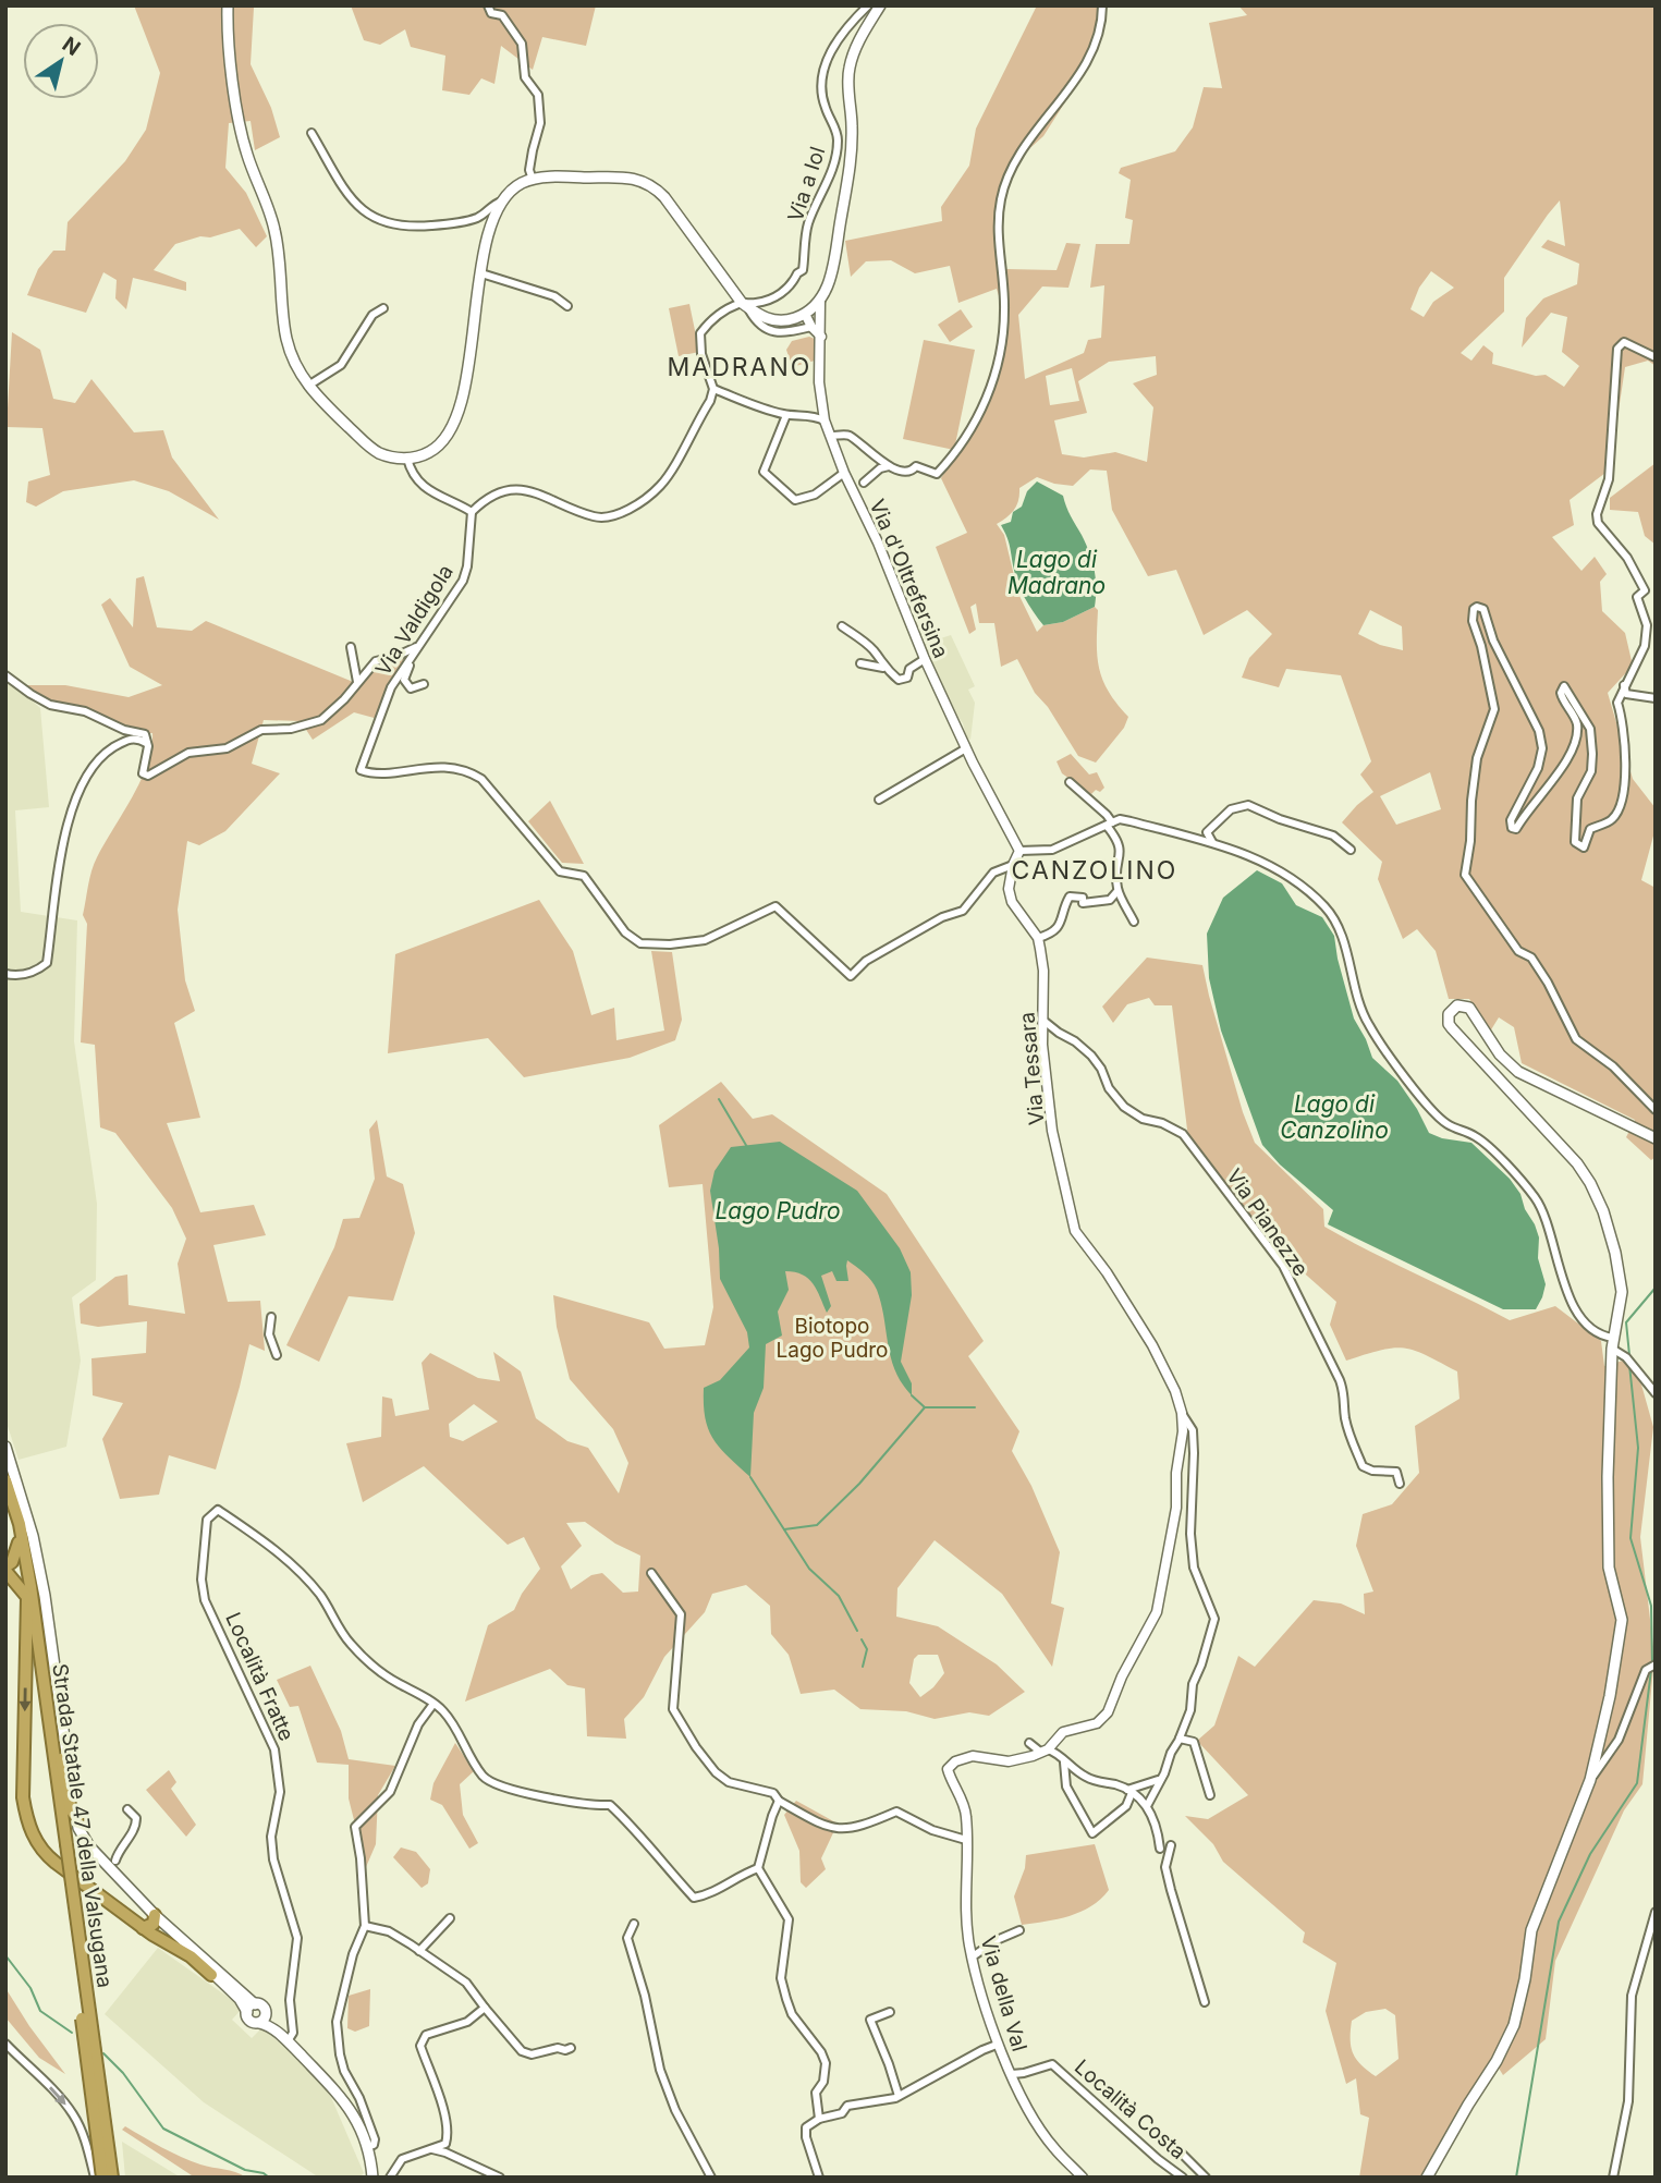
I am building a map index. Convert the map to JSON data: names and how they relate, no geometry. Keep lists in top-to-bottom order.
{
  "streets": {
    "highway": ["Strada Statale 47 della Valsugana"],
    "street": [
      "Via a Iol",
      "Via d'Oltrefersina",
      "Via Valdigola",
      "Via Tessara",
      "Via Pianezze",
      "Località Fratte",
      "Via della Val",
      "Località Costa"
    ]
  },
  "crossings": [
    ["Via Valdigola", "Via Tessara"],
    ["Via Tessara", "Via Pianezze"],
    ["Via della Val", "Località Costa"]
  ],
  "districts": ["MADRANO", "CANZOLINO"],
  "water": ["Lago di Madrano", "Lago di Canzolino", "Lago Pudro"],
  "parks": ["Biotopo Lago Pudro"],
  "north": "top right"
}
